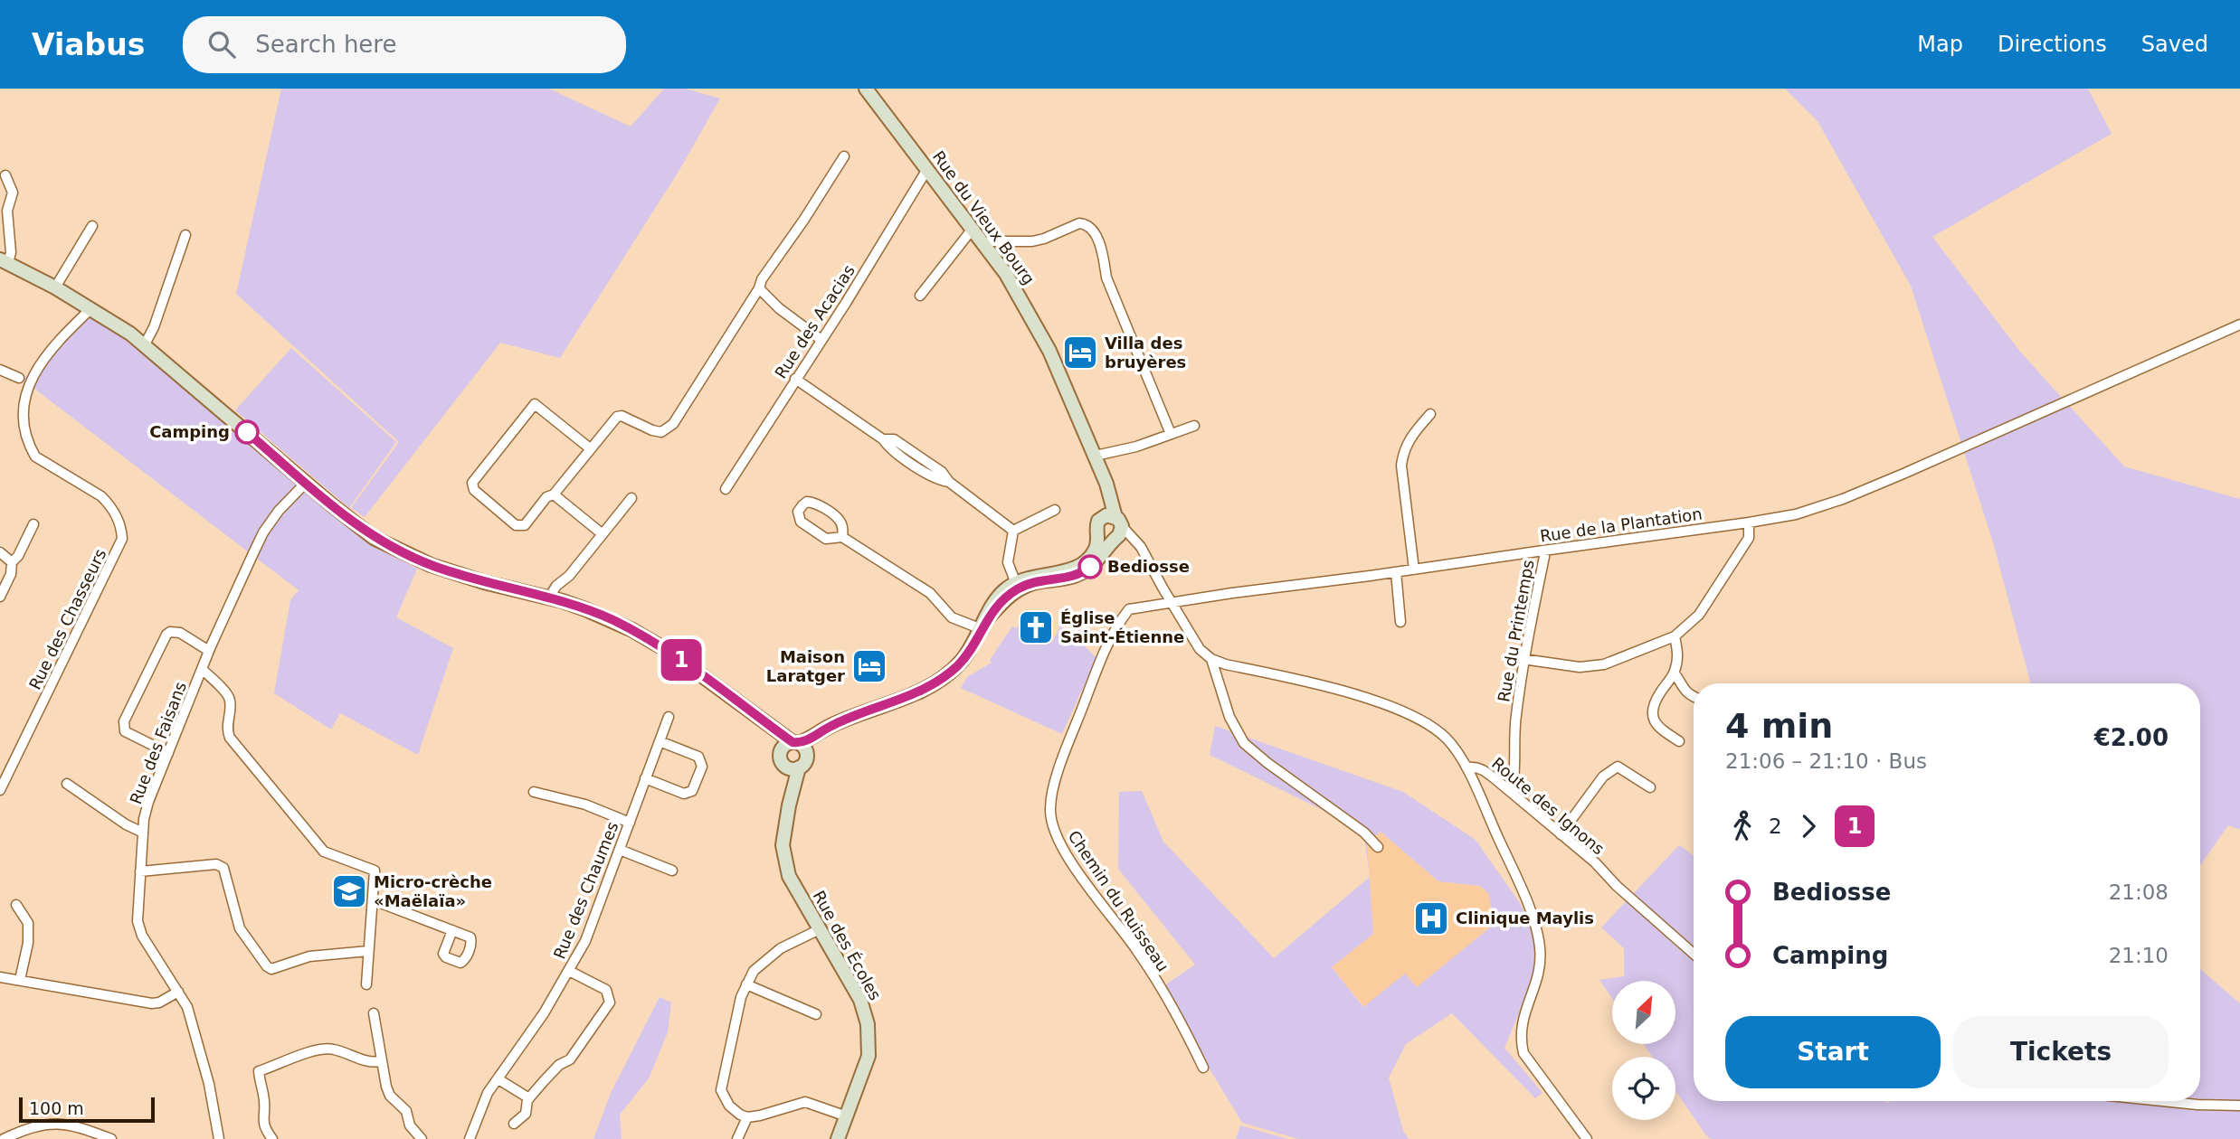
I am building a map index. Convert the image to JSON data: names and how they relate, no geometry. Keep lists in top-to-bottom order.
{
  "streets": {
    "street": [
      "Rue du Vieux Bourg",
      "Rue des Acacias",
      "Rue de la Plantation",
      "Rue des Chasseurs",
      "Rue du Printemps",
      "Rue des Faisans",
      "Route des Ignons",
      "Rue des Chaumes",
      "Chemin du Ruisseau",
      "Rue des Écoles"
    ]
  },
  "crossings": [
    ["Rue du Vieux Bourg", "Rue des Acacias"],
    ["Rue de la Plantation", "Rue du Printemps"],
    ["Rue de la Plantation", "Chemin du Ruisseau"],
    ["Rue du Printemps", "Route des Ignons"]
  ],
  "places": {
    "hotel": ["Villa des bruyères", "Maison Laratger"],
    "other": ["Camping", "Bediosse"],
    "church": ["Église Saint-Étienne"],
    "school or university": ["Micro-crèche «Maëlaïa»"],
    "hospital": ["Clinique Maylis"]
  },
  "lines": ["bus line 1"],
  "scale_bar": "100 m",
  "north": "top right",
  "page": {
    "header": "Viabus",
    "search": "Search here",
    "nav": ["Map", "Directions", "Saved"],
    "on_map": "1",
    "heading": ["4 min", "21:06 – 21:10 · Bus", "€2.00"],
    "legs": ["2", "1"],
    "list": [
      {
        "name": "Bediosse",
        "value": "21:08"
      },
      {
        "name": "Camping",
        "value": "21:10"
      }
    ],
    "buttons": ["Start", "Tickets"],
    "scale": "100 m"
  }
}
